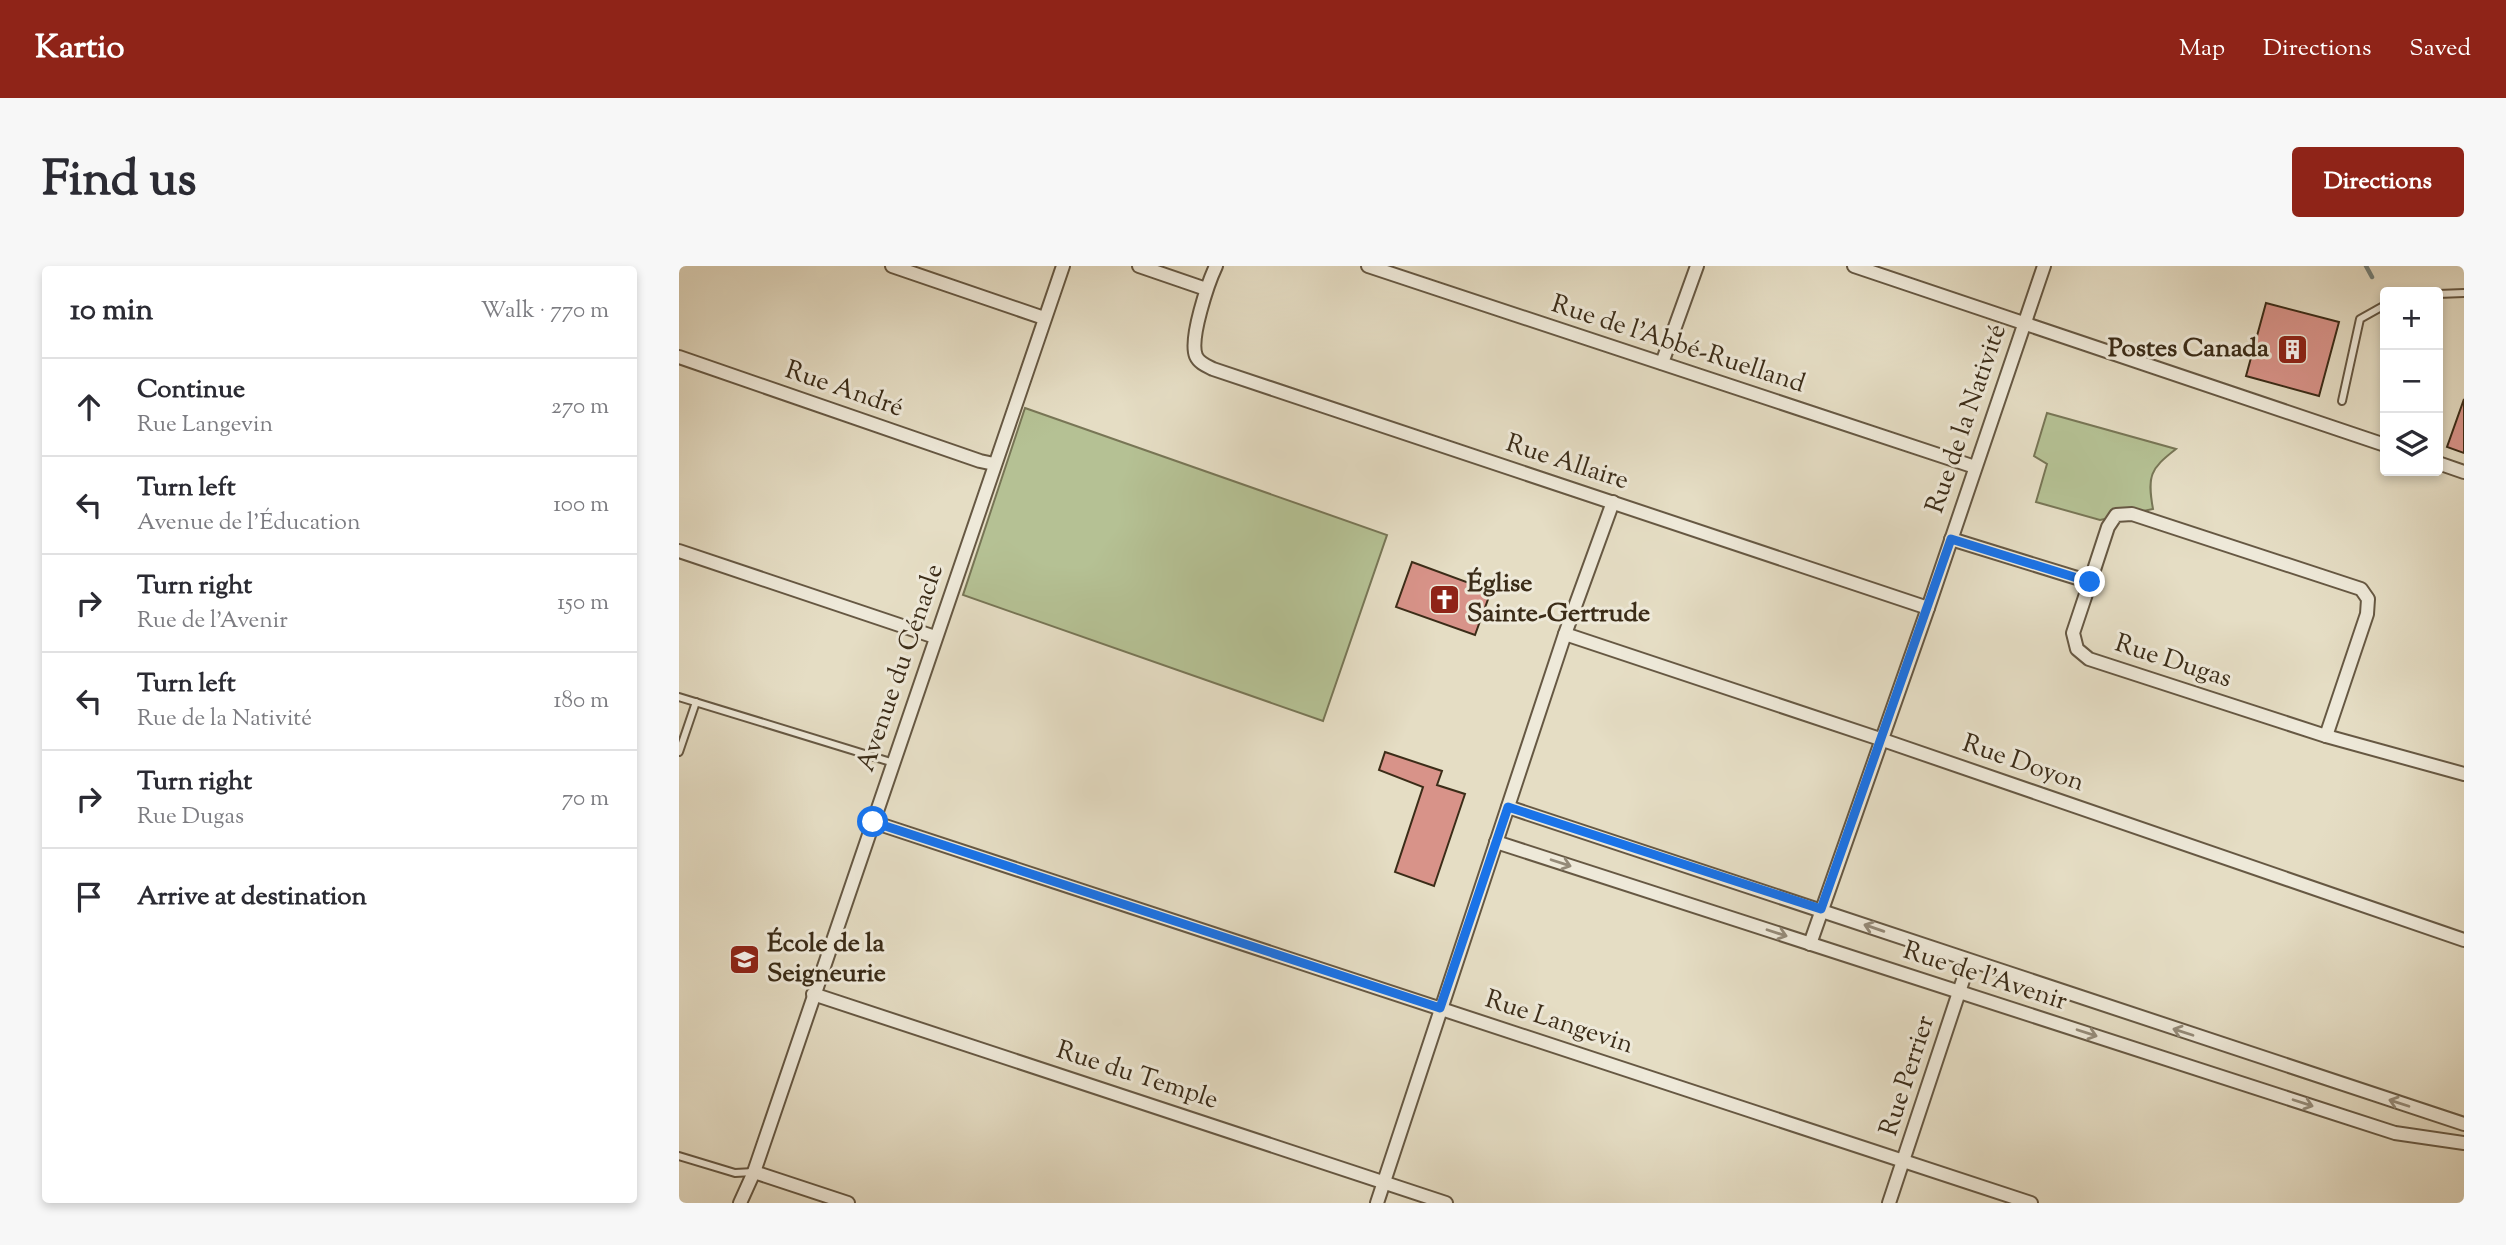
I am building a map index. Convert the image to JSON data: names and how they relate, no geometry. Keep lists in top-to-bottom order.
{
  "streets": {
    "street": [
      "Rue de l'Abbé-Ruelland",
      "Rue André",
      "Rue de la Nativité",
      "Rue Allaire",
      "Rue Dugas",
      "Avenue du Cénacle",
      "Rue Doyon",
      "Rue de l'Avenir",
      "Rue Langevin",
      "Rue du Temple",
      "Rue Perrier"
    ]
  },
  "crossings": [
    ["Rue de l'Abbé-Ruelland", "Rue de la Nativité"],
    ["Rue André", "Avenue du Cénacle"],
    ["Rue de la Nativité", "Rue Allaire"],
    ["Rue de la Nativité", "Rue Doyon"],
    ["Rue de la Nativité", "Rue de l'Avenir"],
    ["Avenue du Cénacle", "Rue Langevin"],
    ["Avenue du Cénacle", "Rue du Temple"],
    ["Rue de l'Avenir", "Rue Perrier"],
    ["Rue Langevin", "Rue Perrier"]
  ],
  "places": {
    "building": ["Postes Canada"],
    "church": ["Église Sainte-Gertrude"],
    "school or university": ["École de la Seigneurie"]
  },
  "page": {
    "header": "Kartio",
    "nav": ["Map", "Directions", "Saved"],
    "title": "Find us",
    "buttons": "Directions",
    "heading": ["10 min", "Walk · 770 m"],
    "map_buttons": ["+", "−"],
    "list": [
      ["Continue", "Rue Langevin", "270 m"],
      ["Turn left", "Avenue de l'Éducation", "100 m"],
      ["Turn right", "Rue de l'Avenir", "150 m"],
      ["Turn left", "Rue de la Nativité", "180 m"],
      ["Turn right", "Rue Dugas", "70 m"],
      "Arrive at destination"
    ]
  }
}
